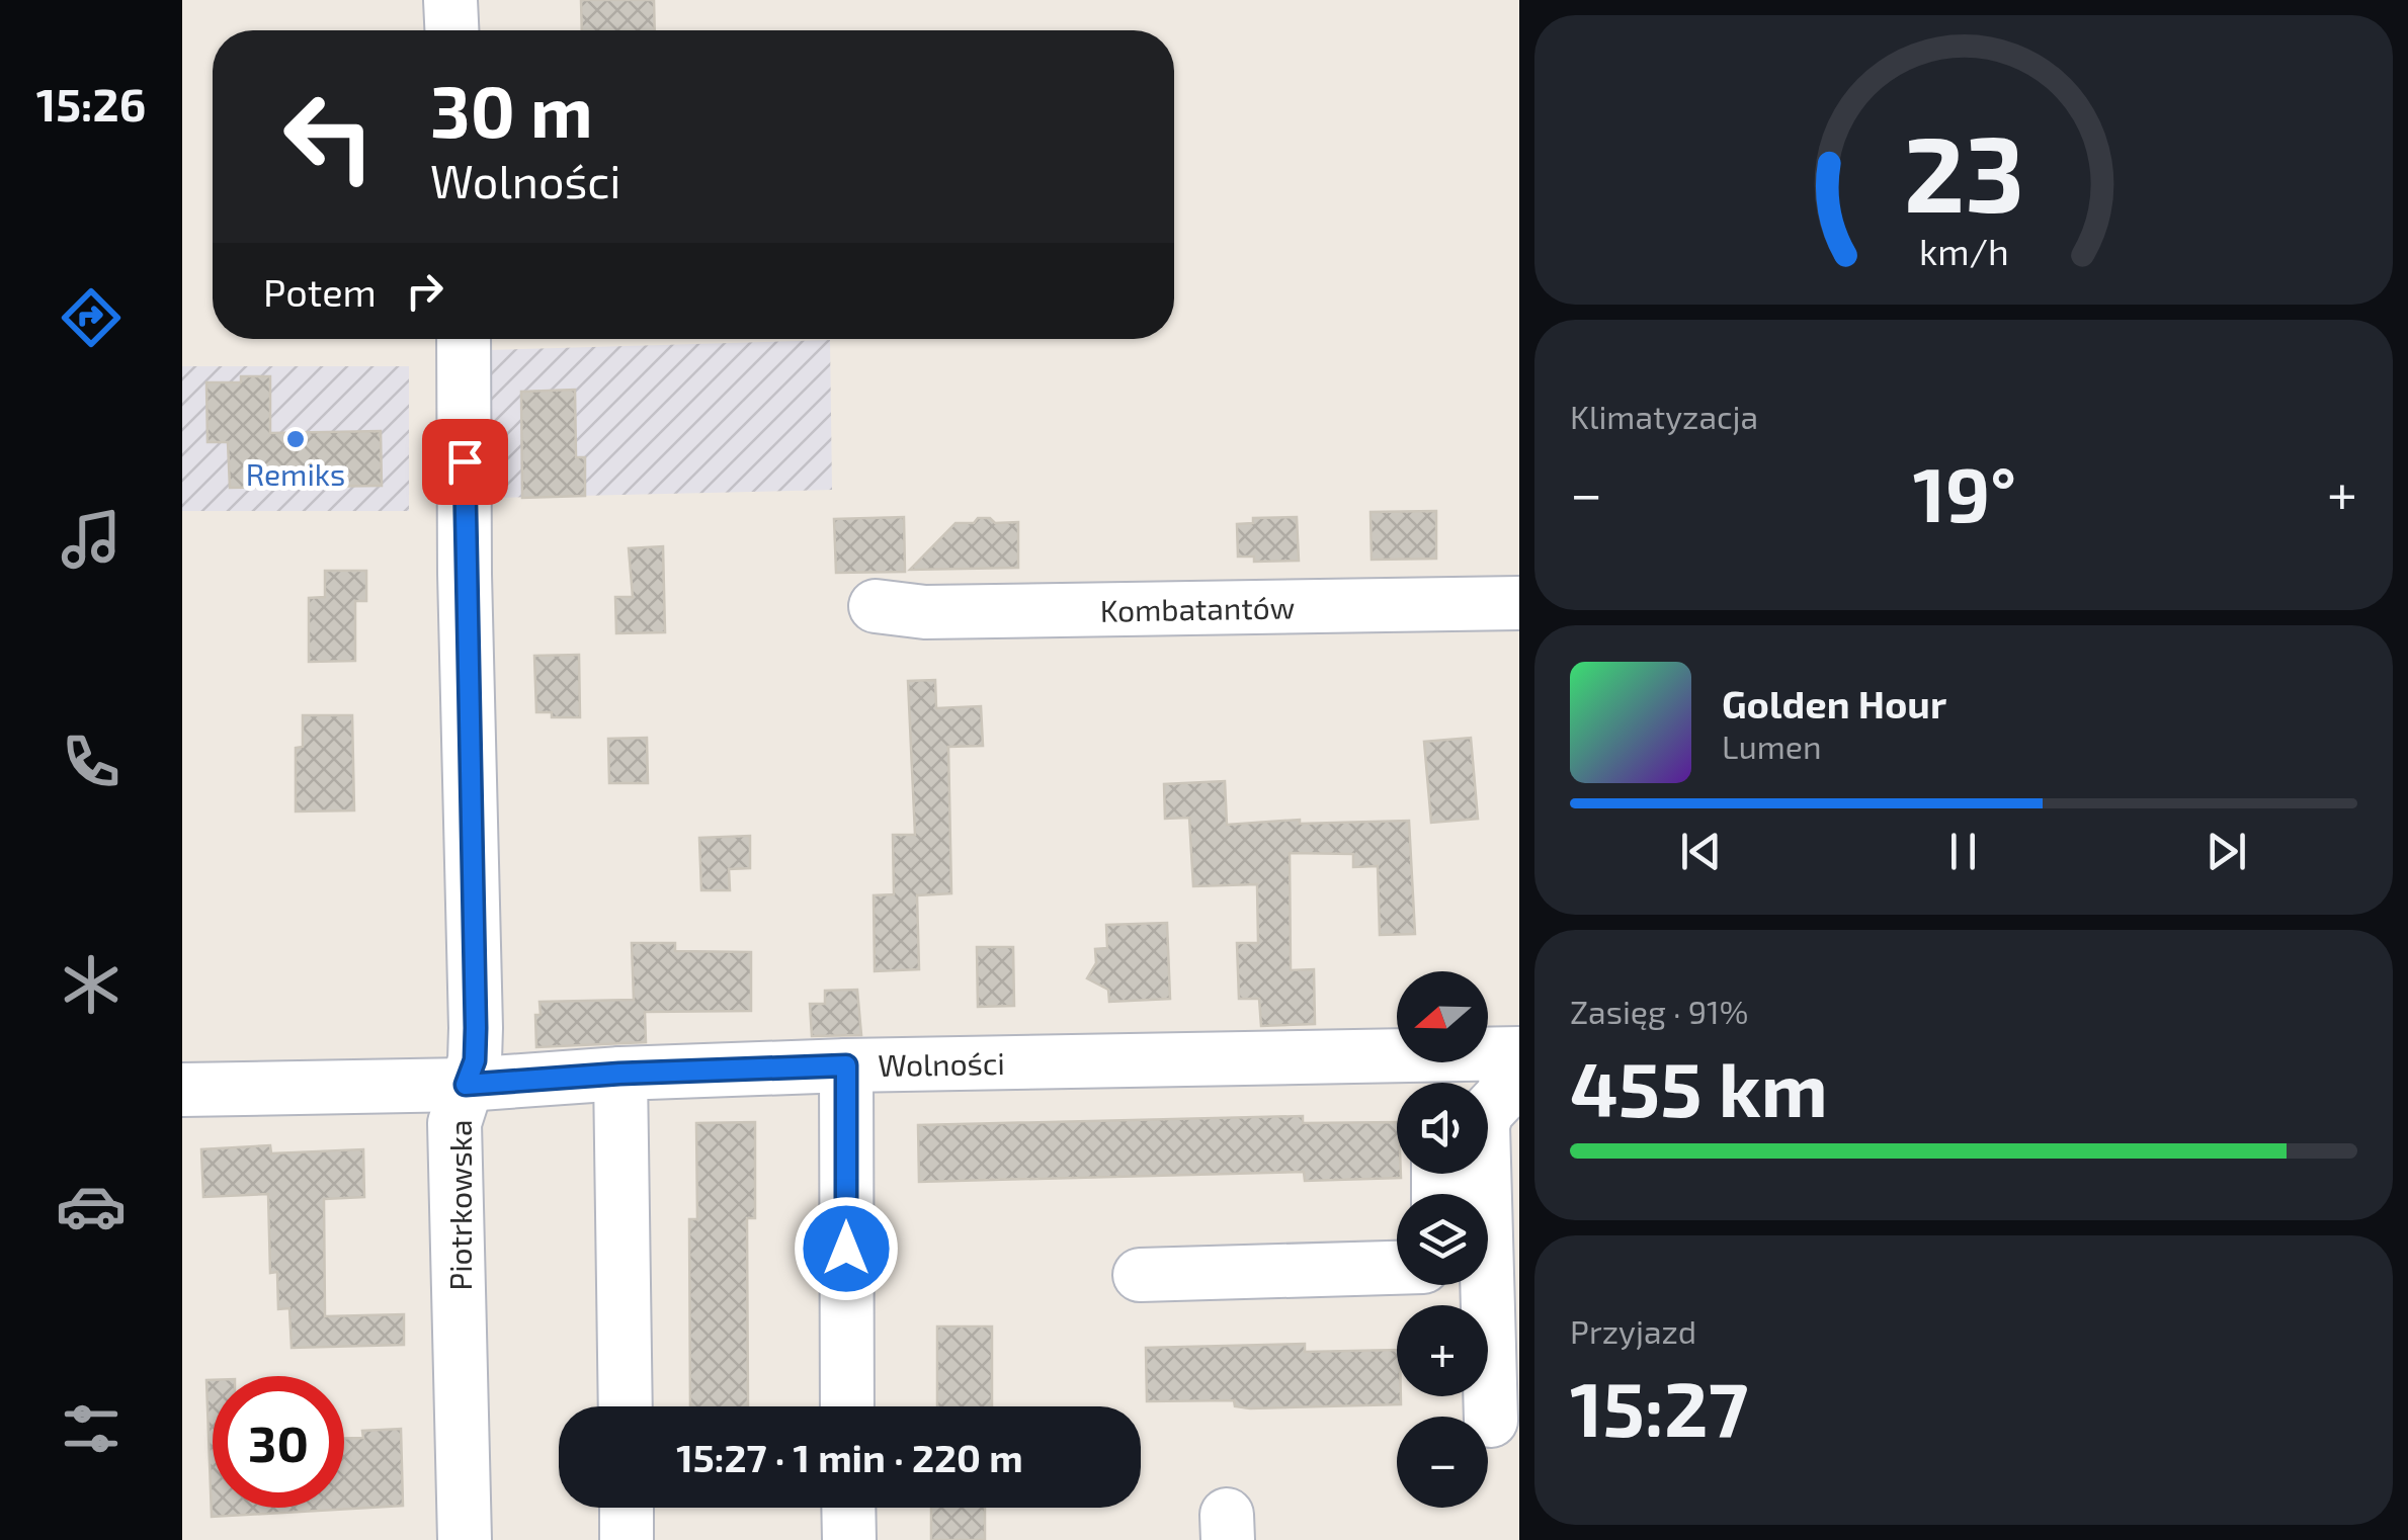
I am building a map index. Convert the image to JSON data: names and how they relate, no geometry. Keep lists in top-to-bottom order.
{
  "streets": {
    "street": ["Kombatantów", "Wolności", "Piotrkowska"]
  },
  "crossings": [
    ["Wolności", "Piotrkowska"]
  ],
  "places": ["Remiks"],
  "north": "left",
  "page": {
    "tabs": "15:26",
    "turn": ["30 m", "Wolności"],
    "then": "Potem",
    "tile": [
      "Klimatyzacja",
      ["Zasięg · 91%", "455 km"],
      ["Przyjazd", "15:27"]
    ],
    "heat": ["−", "19°", "+"],
    "song": ["Golden Hour", "Lumen"],
    "map_buttons": ["+", "−"],
    "limit": "30",
    "trip": "15:27 · 1 min · 220 m",
    "gauge": ["23", "km/h"]
  }
}
